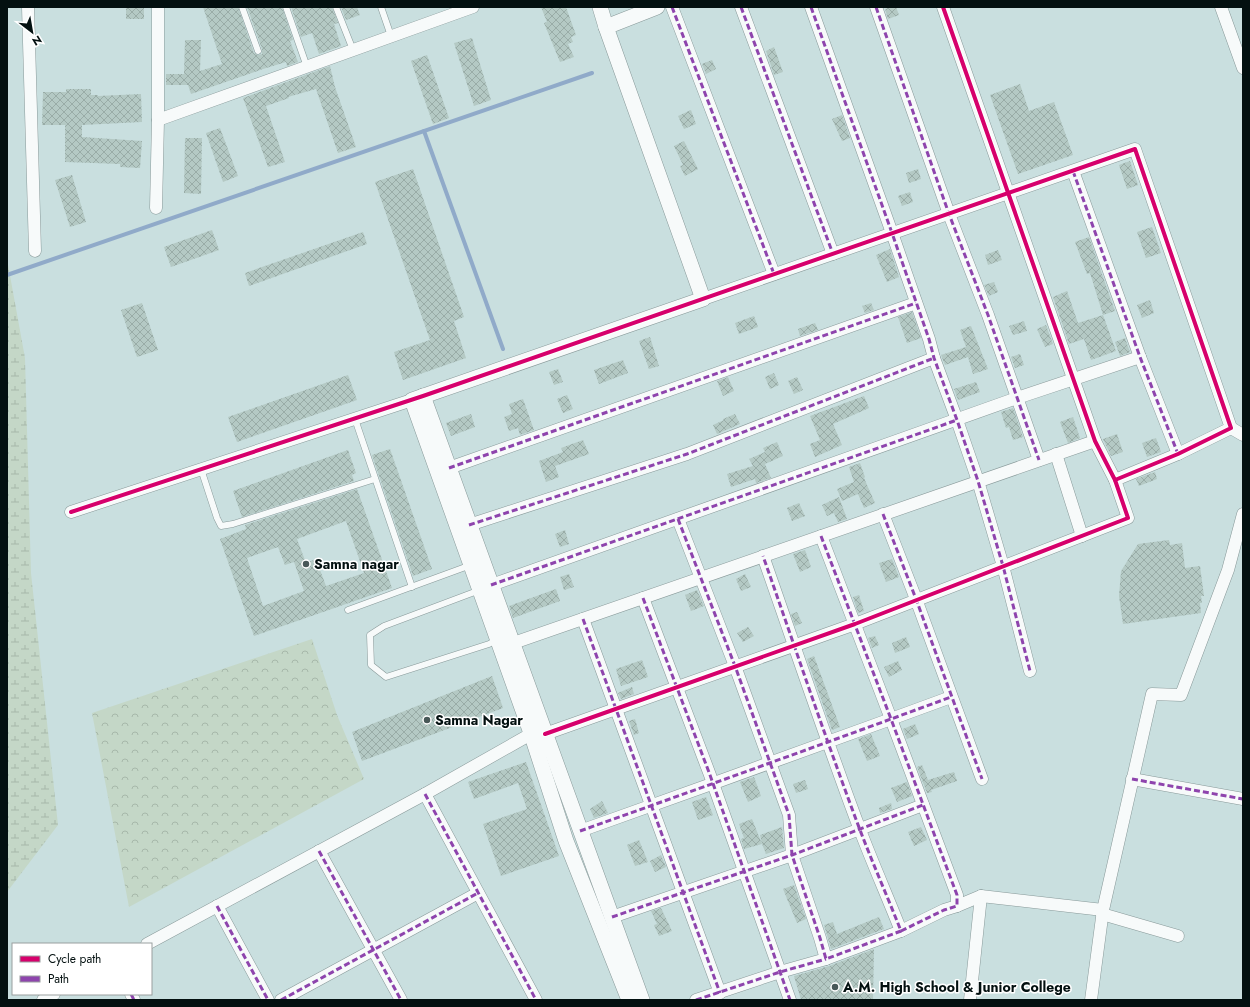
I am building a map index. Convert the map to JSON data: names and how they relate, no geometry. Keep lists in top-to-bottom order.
{
  "places": ["Samna nagar", "Samna Nagar", "A.M. High School & Junior College"],
  "legend": ["Cycle path", "Path"],
  "north": "bottom right"
}
